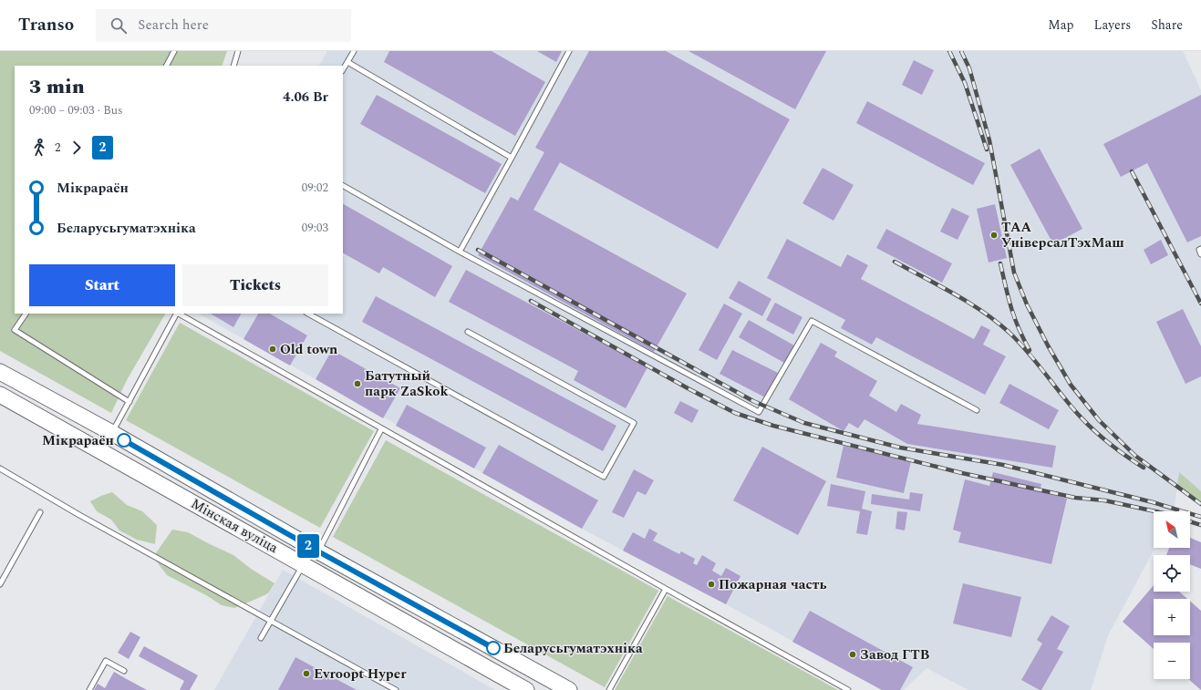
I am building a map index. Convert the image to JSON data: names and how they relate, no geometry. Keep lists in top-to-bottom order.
{
  "streets": {
    "main road": ["Мінская вуліца"]
  },
  "places": [
    "ТАА УніверсалТэхМаш",
    "Old town",
    "Батутный парк ZaSkok",
    "Мікрараён",
    "Пожарная часть",
    "Беларусьгуматэхніка",
    "Завод ГТВ",
    "Evroopt Hyper"
  ],
  "lines": ["bus line 2"],
  "north": "top left",
  "page": {
    "header": "Transo",
    "search": "Search here",
    "nav": ["Map", "Layers", "Share"],
    "on_map": "2",
    "heading": ["3 min", "09:00 – 09:03 · Bus", "4.06 Br"],
    "legs": ["2", "2"],
    "list": [
      {
        "name": "Мікрараён",
        "value": "09:02"
      },
      {
        "name": "Беларусьгуматэхніка",
        "value": "09:03"
      }
    ],
    "buttons": ["Start", "Tickets"],
    "map_buttons": ["+", "−"]
  }
}
